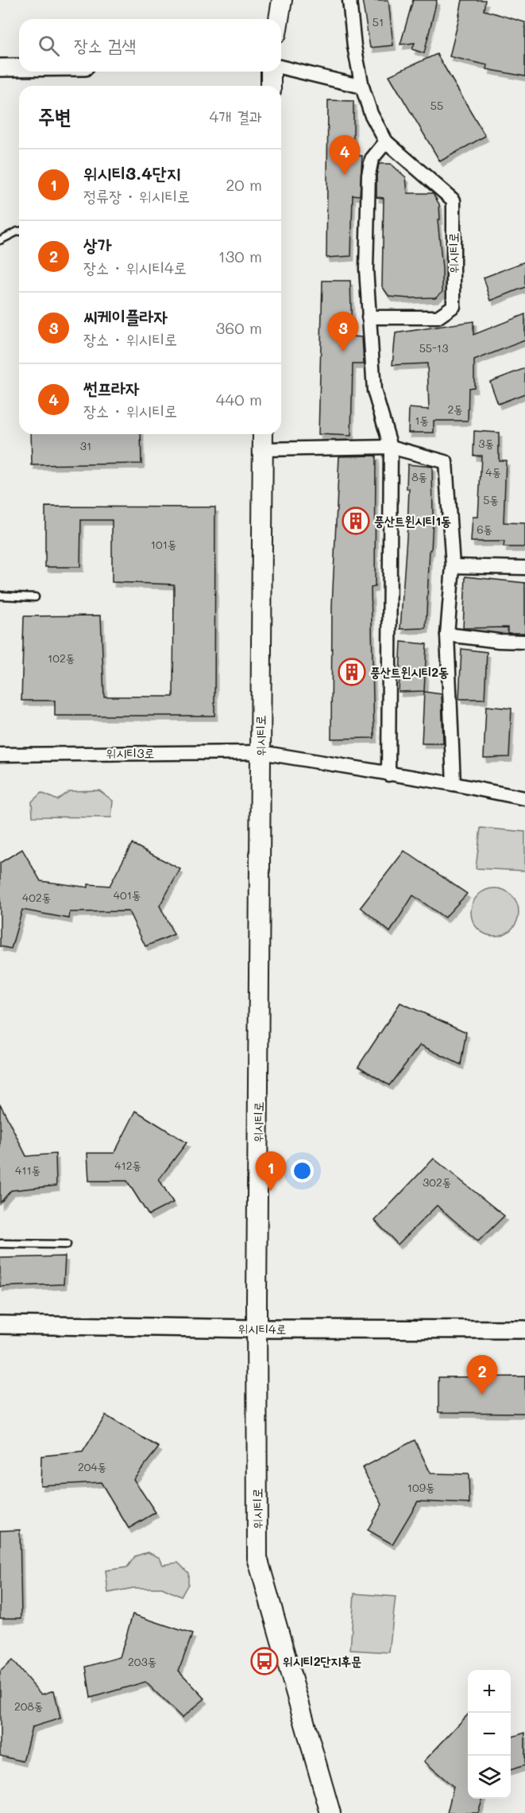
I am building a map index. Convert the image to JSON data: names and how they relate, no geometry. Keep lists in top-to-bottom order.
{
  "streets": {
    "main road": ["위시티로"],
    "street": ["위시티3로", "위시티4로"]
  },
  "crossings": [
    ["위시티로", "위시티3로"],
    ["위시티로", "위시티4로"]
  ],
  "places": {
    "building": ["풍산트윈시티1동", "풍산트윈시티2동"],
    "bus stop": ["위시티2단지후문"]
  },
  "house_numbers": [
    "51",
    "55",
    "55-13",
    "2동",
    "1동",
    "3동",
    "31",
    "4동",
    "8동",
    "5동",
    "6동",
    "101동",
    "102동",
    "401동",
    "402동",
    "412동",
    "411동",
    "302동",
    "204동",
    "109동",
    "203동",
    "208동"
  ],
  "page": {
    "search": "장소 검색",
    "heading": ["주변", "4개 결과"],
    "pins": [
      "4",
      "3",
      "1",
      "2"
    ],
    "list": [
      {
        "mark": "1",
        "name": "위시티3.4단지",
        "note": "정류장 · 위시티로",
        "value": "20 m"
      },
      {
        "mark": "2",
        "name": "상가",
        "note": "장소 · 위시티4로",
        "value": "130 m"
      },
      {
        "mark": "3",
        "name": "씨케이플라자",
        "note": "장소 · 위시티로",
        "value": "360 m"
      },
      {
        "mark": "4",
        "name": "썬프라자",
        "note": "장소 · 위시티로",
        "value": "440 m"
      }
    ],
    "map_buttons": ["+", "−"]
  }
}
